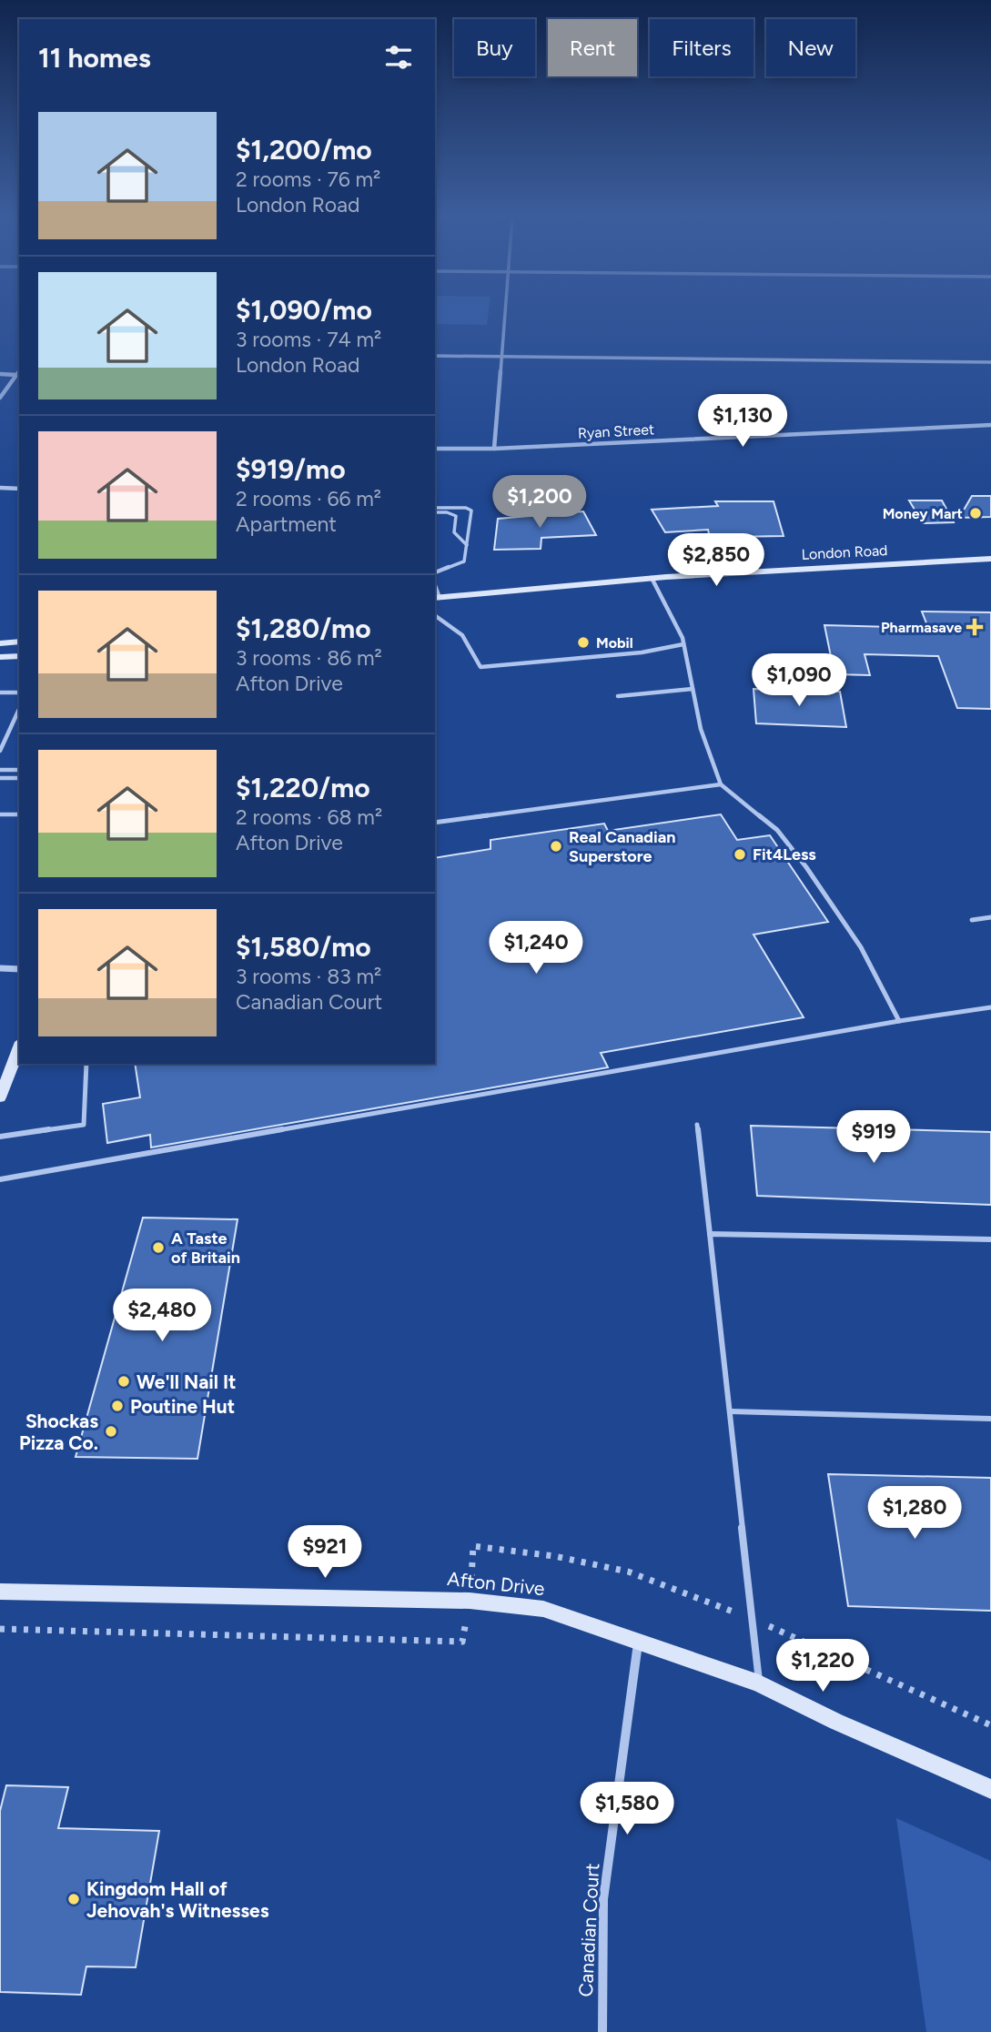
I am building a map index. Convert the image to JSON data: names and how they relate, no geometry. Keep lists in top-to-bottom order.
{
  "streets": {
    "main road": ["London Road", "Afton Drive"],
    "street": ["Ryan Street", "Canadian Court"]
  },
  "crossings": [
    ["Afton Drive", "Canadian Court"]
  ],
  "places": {
    "other": [
      "Money Mart",
      "Mobil",
      "Real Canadian Superstore",
      "Fit4Less",
      "A Taste of Britain",
      "We'll Nail It",
      "Poutine Hut",
      "Shockas Pizza Co.",
      "Kingdom Hall of Jehovah's Witnesses"
    ],
    "health": ["Pharmasave"]
  },
  "page": {
    "chip": [
      "Buy",
      "Rent",
      "Filters",
      "New"
    ],
    "heading": "11 homes",
    "list": [
      {
        "name": "$1,200/mo",
        "note": "2 rooms · 76 m² · London Road"
      },
      {
        "name": "$1,090/mo",
        "note": "3 rooms · 74 m² · London Road"
      },
      {
        "name": "$919/mo",
        "note": "2 rooms · 66 m² · Apartment"
      },
      {
        "name": "$1,280/mo",
        "note": "3 rooms · 86 m² · Afton Drive"
      },
      {
        "name": "$1,220/mo",
        "note": "2 rooms · 68 m² · Afton Drive"
      },
      {
        "name": "$1,580/mo",
        "note": "3 rooms · 83 m² · Canadian Court"
      }
    ],
    "price": [
      "$1,130",
      "$1,200",
      "$2,850",
      "$1,090",
      "$1,240",
      "$919",
      "$2,480",
      "$1,280",
      "$921",
      "$1,220",
      "$1,580"
    ]
  }
}
